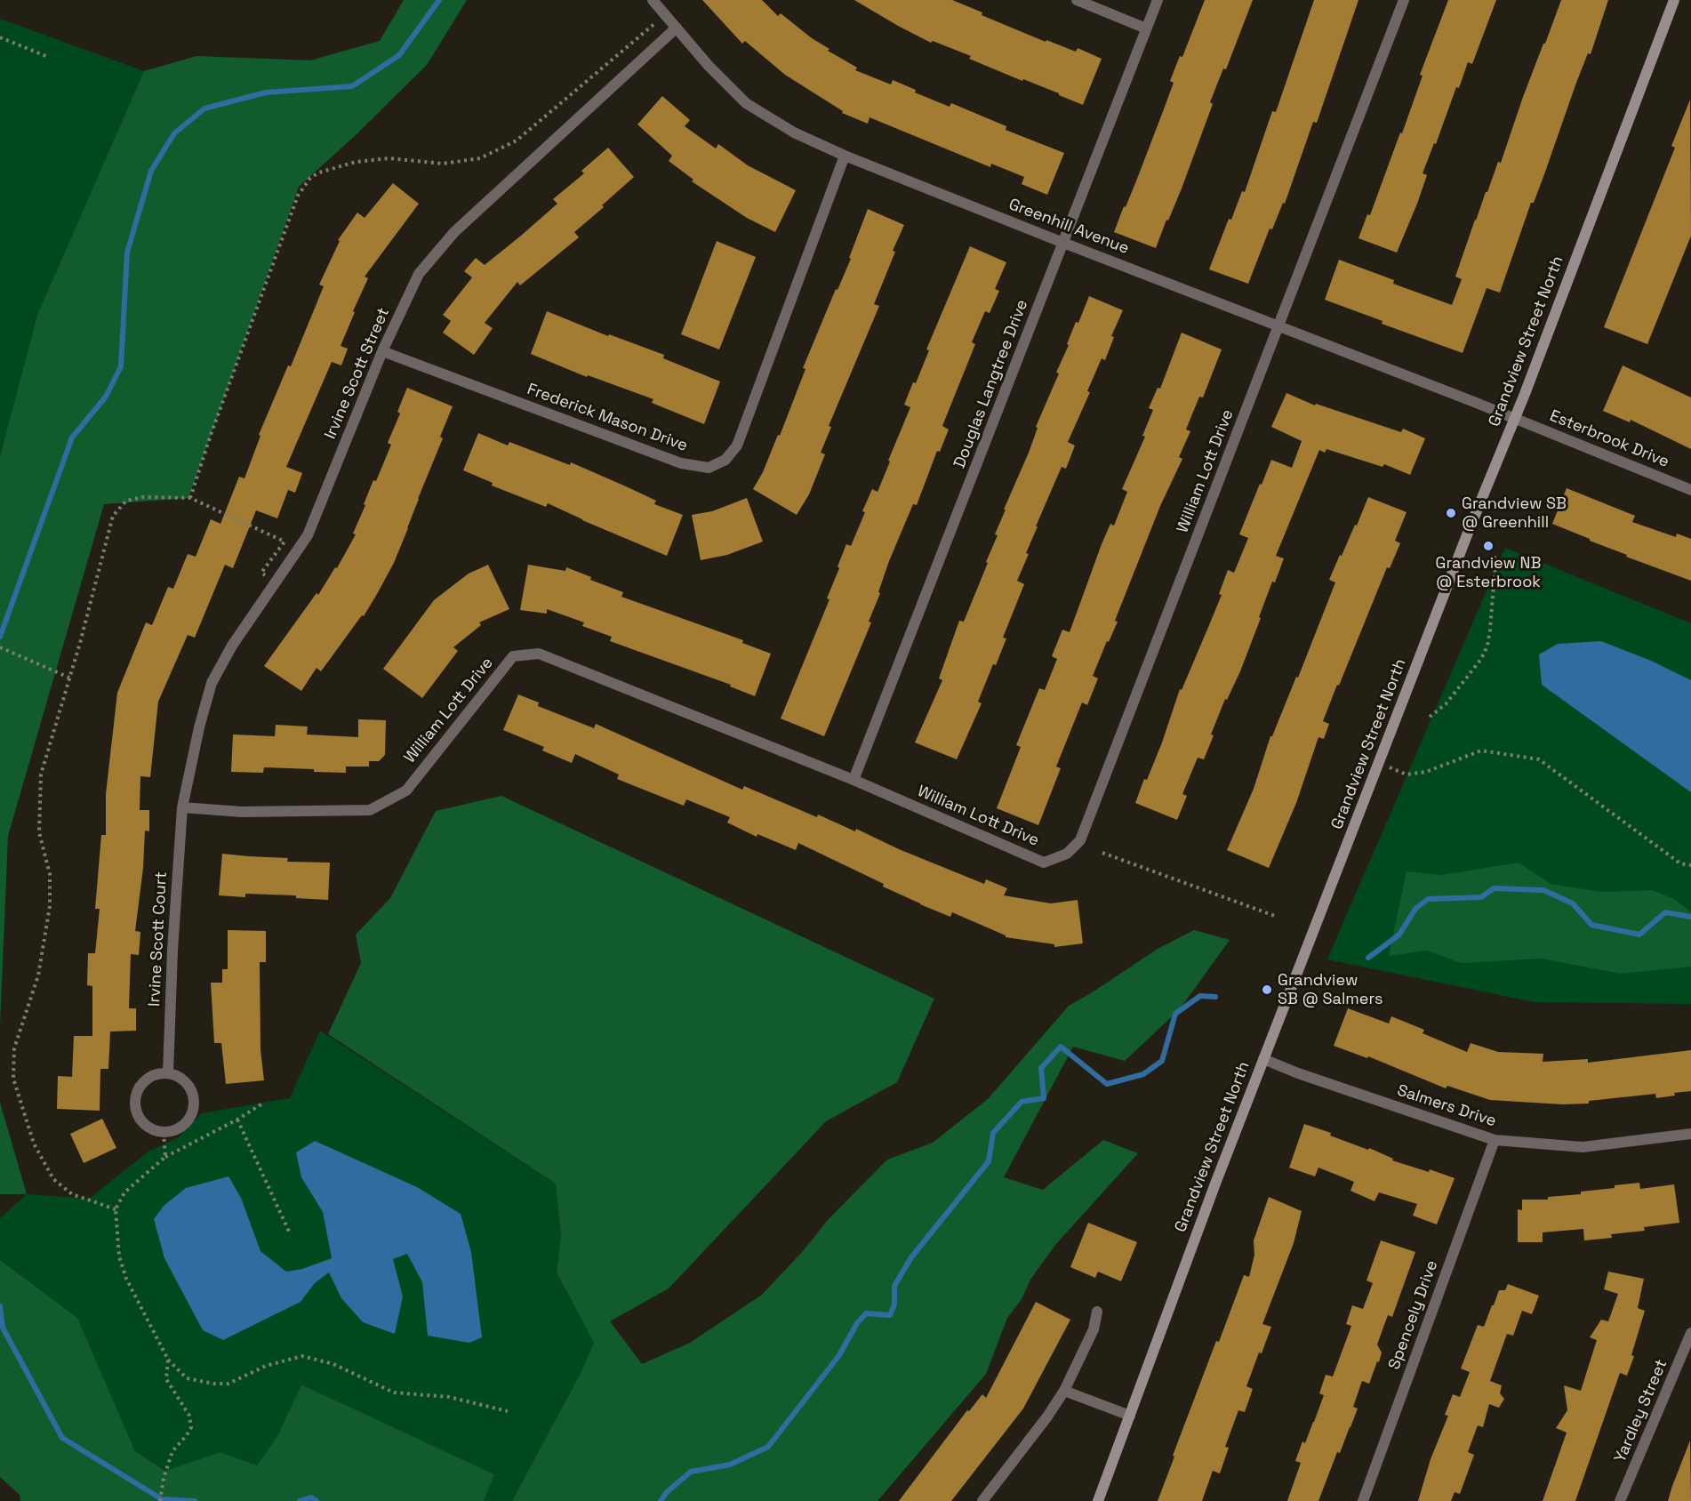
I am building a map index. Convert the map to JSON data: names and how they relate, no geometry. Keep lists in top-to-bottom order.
{
  "streets": {
    "street": [
      "Greenhill Avenue",
      "Grandview Street North",
      "Irvine Scott Street",
      "Douglas Langtree Drive",
      "Frederick Mason Drive",
      "Esterbrook Drive",
      "William Lott Drive",
      "Irvine Scott Court",
      "Salmers Drive",
      "Spencely Drive",
      "Yardley Street"
    ]
  },
  "crossings": [
    ["Greenhill Avenue", "Grandview Street North"],
    ["Greenhill Avenue", "Irvine Scott Street"],
    ["Greenhill Avenue", "Douglas Langtree Drive"],
    ["Greenhill Avenue", "Frederick Mason Drive"],
    ["Greenhill Avenue", "Esterbrook Drive"],
    ["Greenhill Avenue", "William Lott Drive"],
    ["Grandview Street North", "Esterbrook Drive"],
    ["Grandview Street North", "Salmers Drive"],
    ["Irvine Scott Street", "Frederick Mason Drive"],
    ["Irvine Scott Street", "William Lott Drive"],
    ["Irvine Scott Street", "Irvine Scott Court"],
    ["Douglas Langtree Drive", "William Lott Drive"],
    ["William Lott Drive", "Irvine Scott Court"],
    ["Salmers Drive", "Spencely Drive"]
  ],
  "places": ["Grandview SB @ Greenhill", "Grandview NB @ Esterbrook", "Grandview SB @ Salmers"]
}
